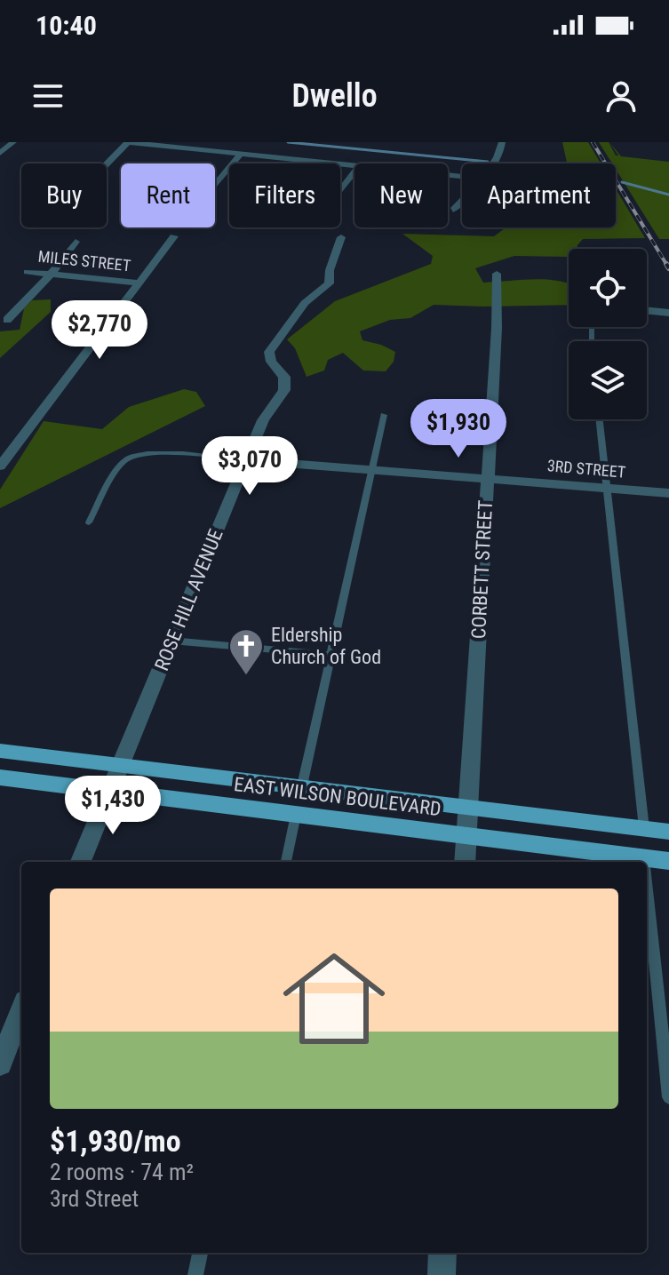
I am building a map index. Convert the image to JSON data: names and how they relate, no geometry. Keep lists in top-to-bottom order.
{
  "streets": {
    "main road": ["EAST WILSON BOULEVARD"],
    "street": [
      "MILES STREET",
      "3RD STREET",
      "CORBETT STREET",
      "ROSE HILL AVENUE"
    ]
  },
  "crossings": [
    ["3RD STREET", "CORBETT STREET"],
    ["3RD STREET", "ROSE HILL AVENUE"],
    ["CORBETT STREET", "EAST WILSON BOULEVARD"],
    ["ROSE HILL AVENUE", "EAST WILSON BOULEVARD"]
  ],
  "places": {
    "church": ["Eldership Church of God"]
  },
  "page": {
    "status": "10:40",
    "header": "Dwello",
    "chip": [
      "Buy",
      "Rent",
      "Filters",
      "New",
      "Apartment"
    ],
    "price": [
      "$2,770",
      "$1,930",
      "$3,070",
      "$1,430"
    ],
    "list": [
      {
        "name": "$1,930/mo",
        "note": "2 rooms · 74 m² · 3rd Street"
      }
    ]
  }
}
